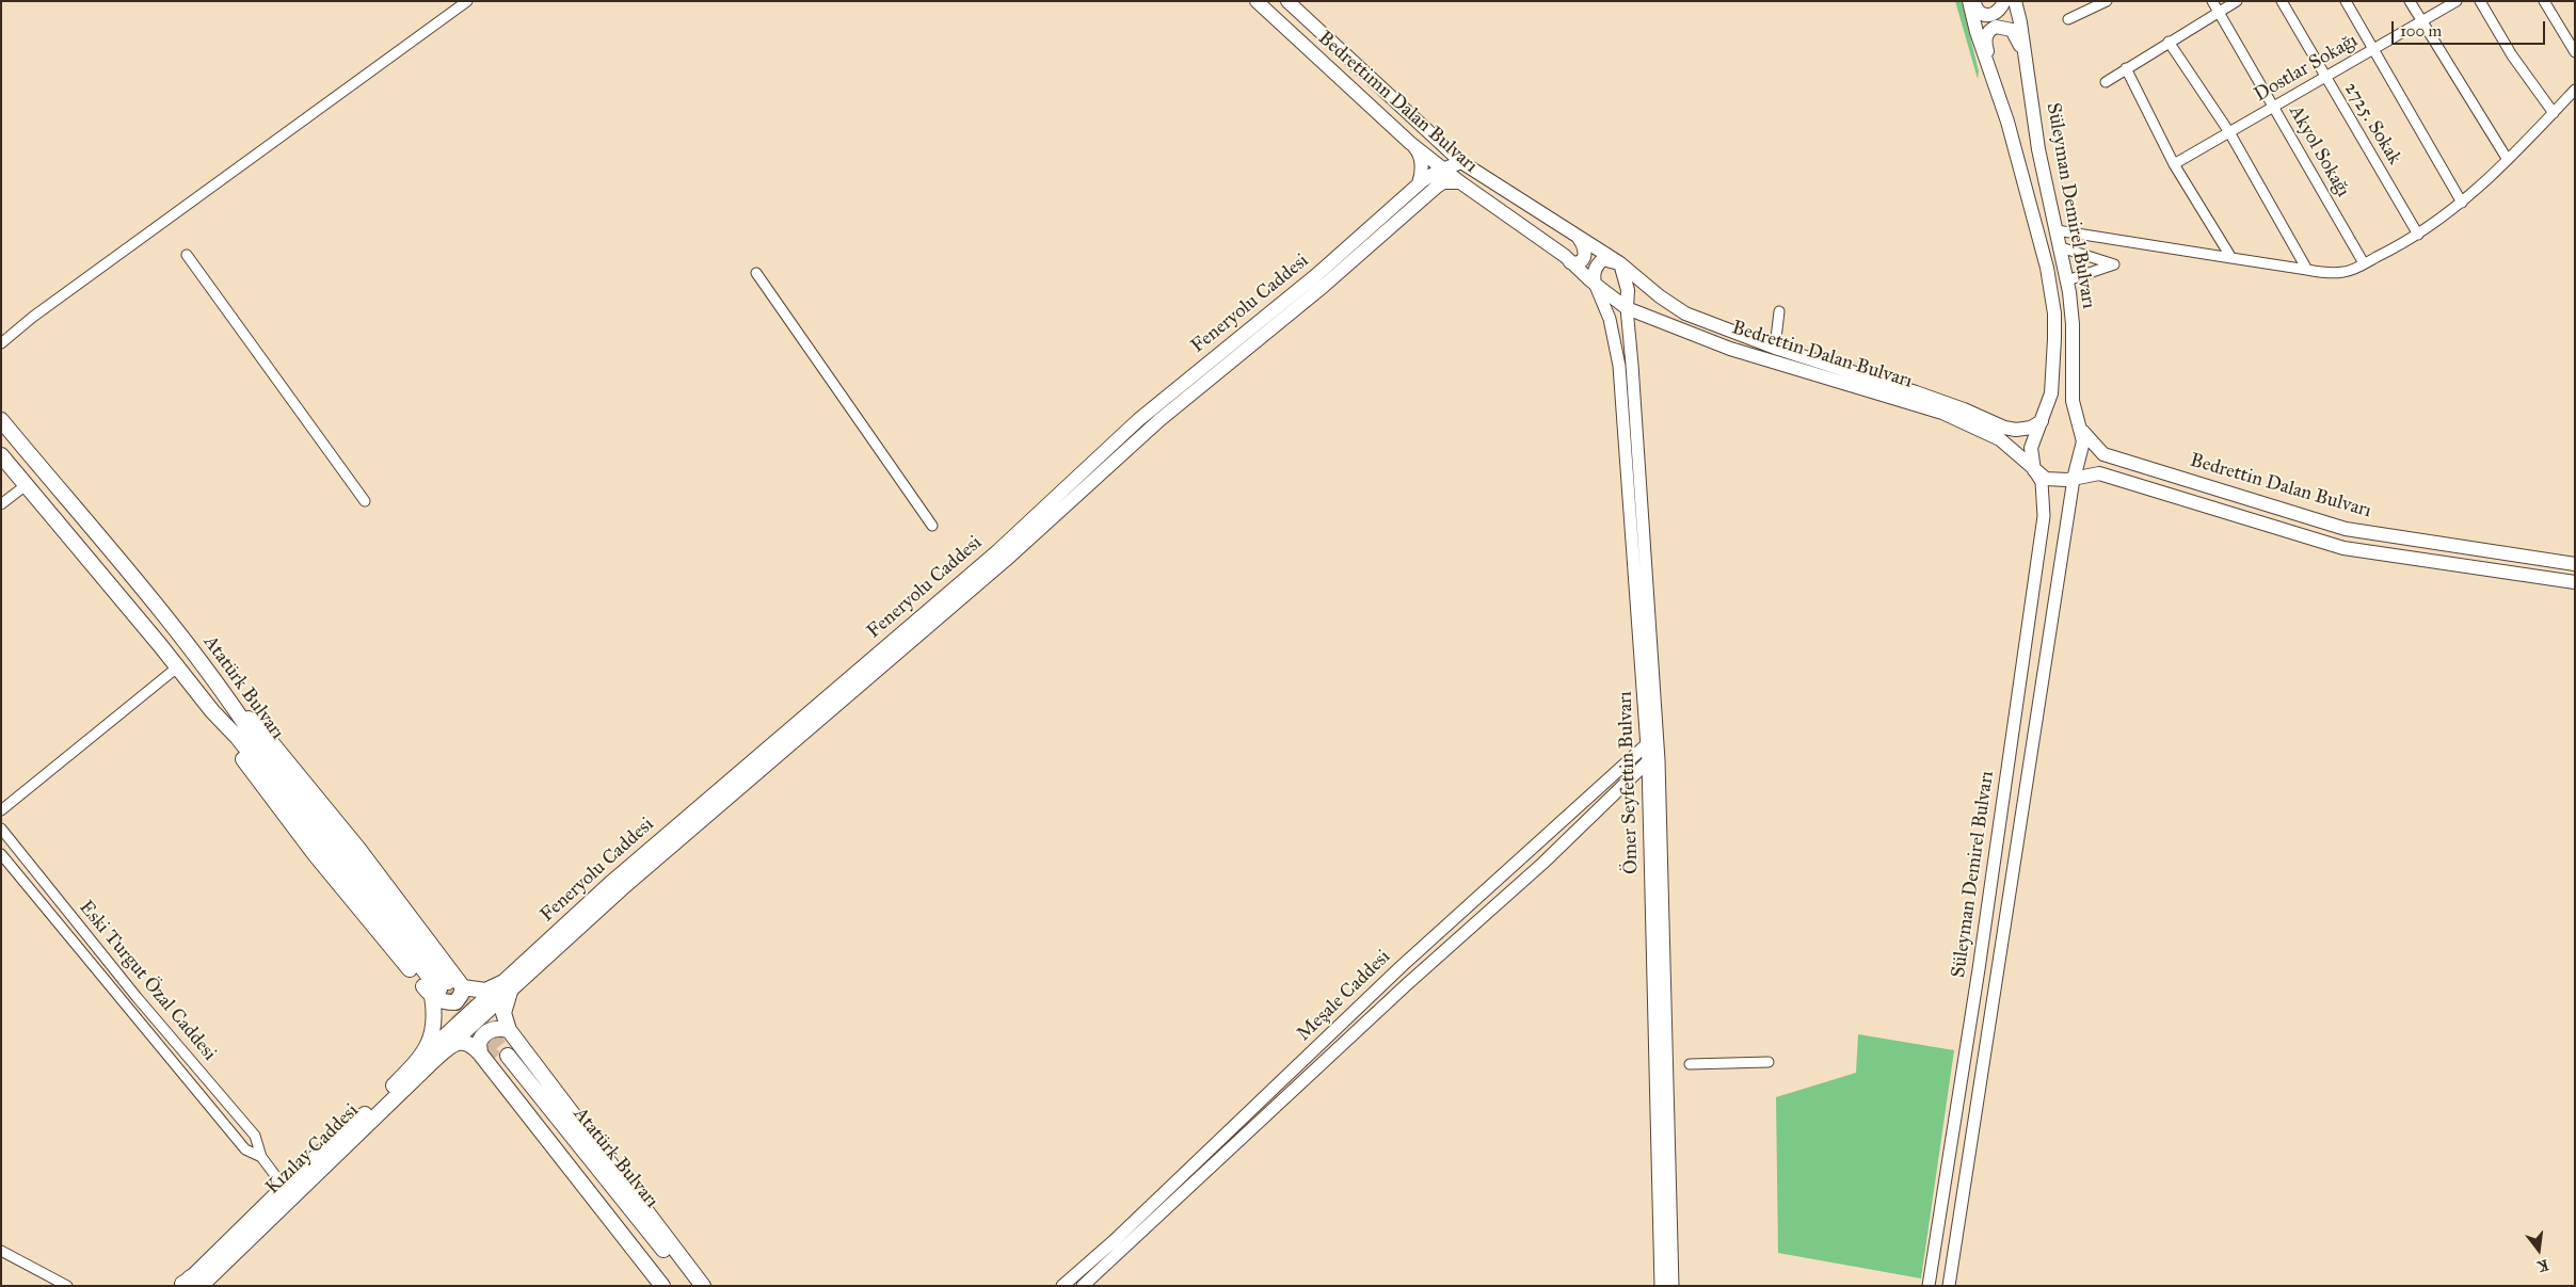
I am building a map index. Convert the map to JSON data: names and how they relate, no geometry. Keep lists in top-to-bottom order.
{
  "streets": {
    "main road": [
      "Bedrettimn Dalan Bulvarı",
      "Süleyman Demirel Bulvarı",
      "Feneryolu Caddesi",
      "Bedrettin Dalan Bulvarı",
      "Atatürk Bulvarı",
      "Kızılay Caddesi"
    ],
    "street": [
      "Dostlar Sokağı",
      "2725. Sokak",
      "Akyol Sokağı",
      "Ömer Seyfettin Bulvarı",
      "Eski Turgut Özal Caddesi",
      "Meşale Caddesi"
    ]
  },
  "crossings": [
    ["Dostlar Sokağı", "2725. Sokak"],
    ["Dostlar Sokağı", "Akyol Sokağı"],
    ["Bedrettimn Dalan Bulvarı", "Feneryolu Caddesi"],
    ["Bedrettimn Dalan Bulvarı", "Bedrettin Dalan Bulvarı"],
    ["Bedrettimn Dalan Bulvarı", "Ömer Seyfettin Bulvarı"],
    ["Süleyman Demirel Bulvarı", "Bedrettin Dalan Bulvarı"],
    ["Feneryolu Caddesi", "Kızılay Caddesi"],
    ["Bedrettin Dalan Bulvarı", "Ömer Seyfettin Bulvarı"],
    ["Ömer Seyfettin Bulvarı", "Meşale Caddesi"],
    ["Eski Turgut Özal Caddesi", "Kızılay Caddesi"]
  ],
  "scale_bar": "100 m",
  "north": "bottom"
}
